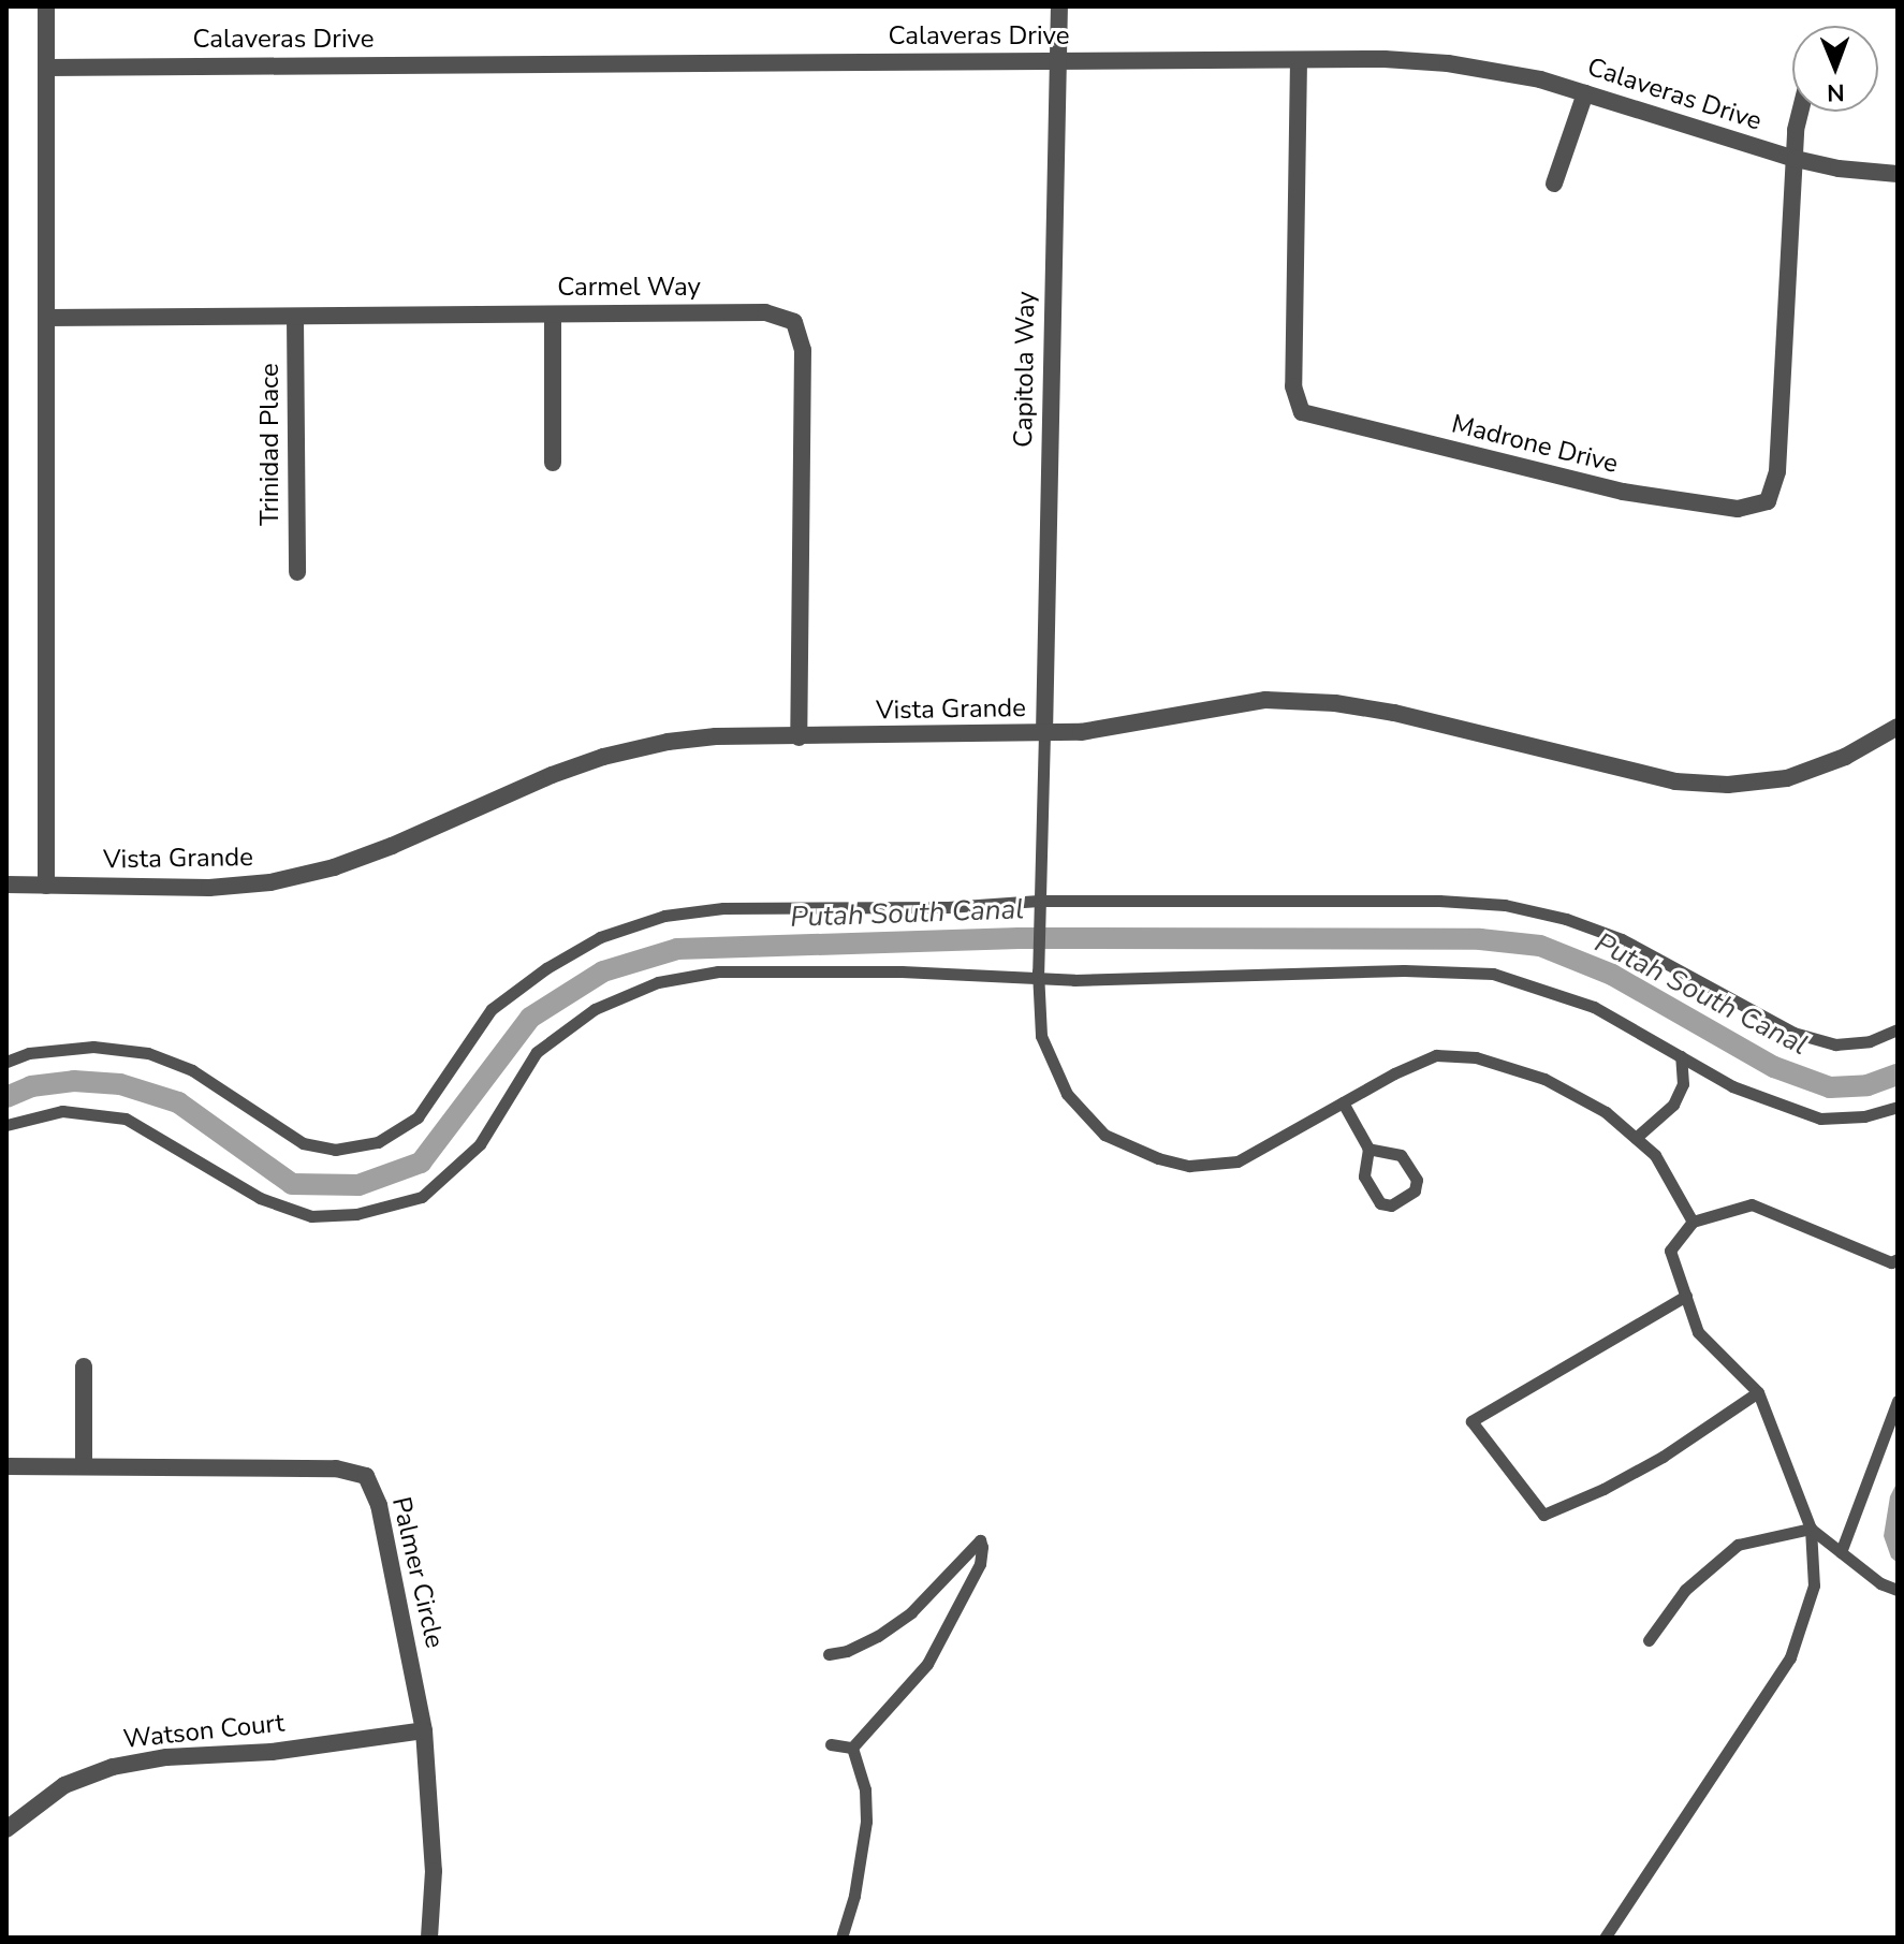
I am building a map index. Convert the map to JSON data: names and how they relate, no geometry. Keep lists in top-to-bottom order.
{
  "streets": {
    "street": [
      "Calaveras Drive",
      "Carmel Way",
      "Capitola Way",
      "Trinidad Place",
      "Madrone Drive",
      "Vista Grande",
      "Palmer Circle",
      "Watson Court"
    ]
  },
  "crossings": [
    ["Calaveras Drive", "Capitola Way"],
    ["Calaveras Drive", "Madrone Drive"],
    ["Carmel Way", "Trinidad Place"],
    ["Carmel Way", "Vista Grande"],
    ["Capitola Way", "Vista Grande"],
    ["Palmer Circle", "Watson Court"]
  ],
  "water": ["Putah South Canal"],
  "north": "bottom"
}
